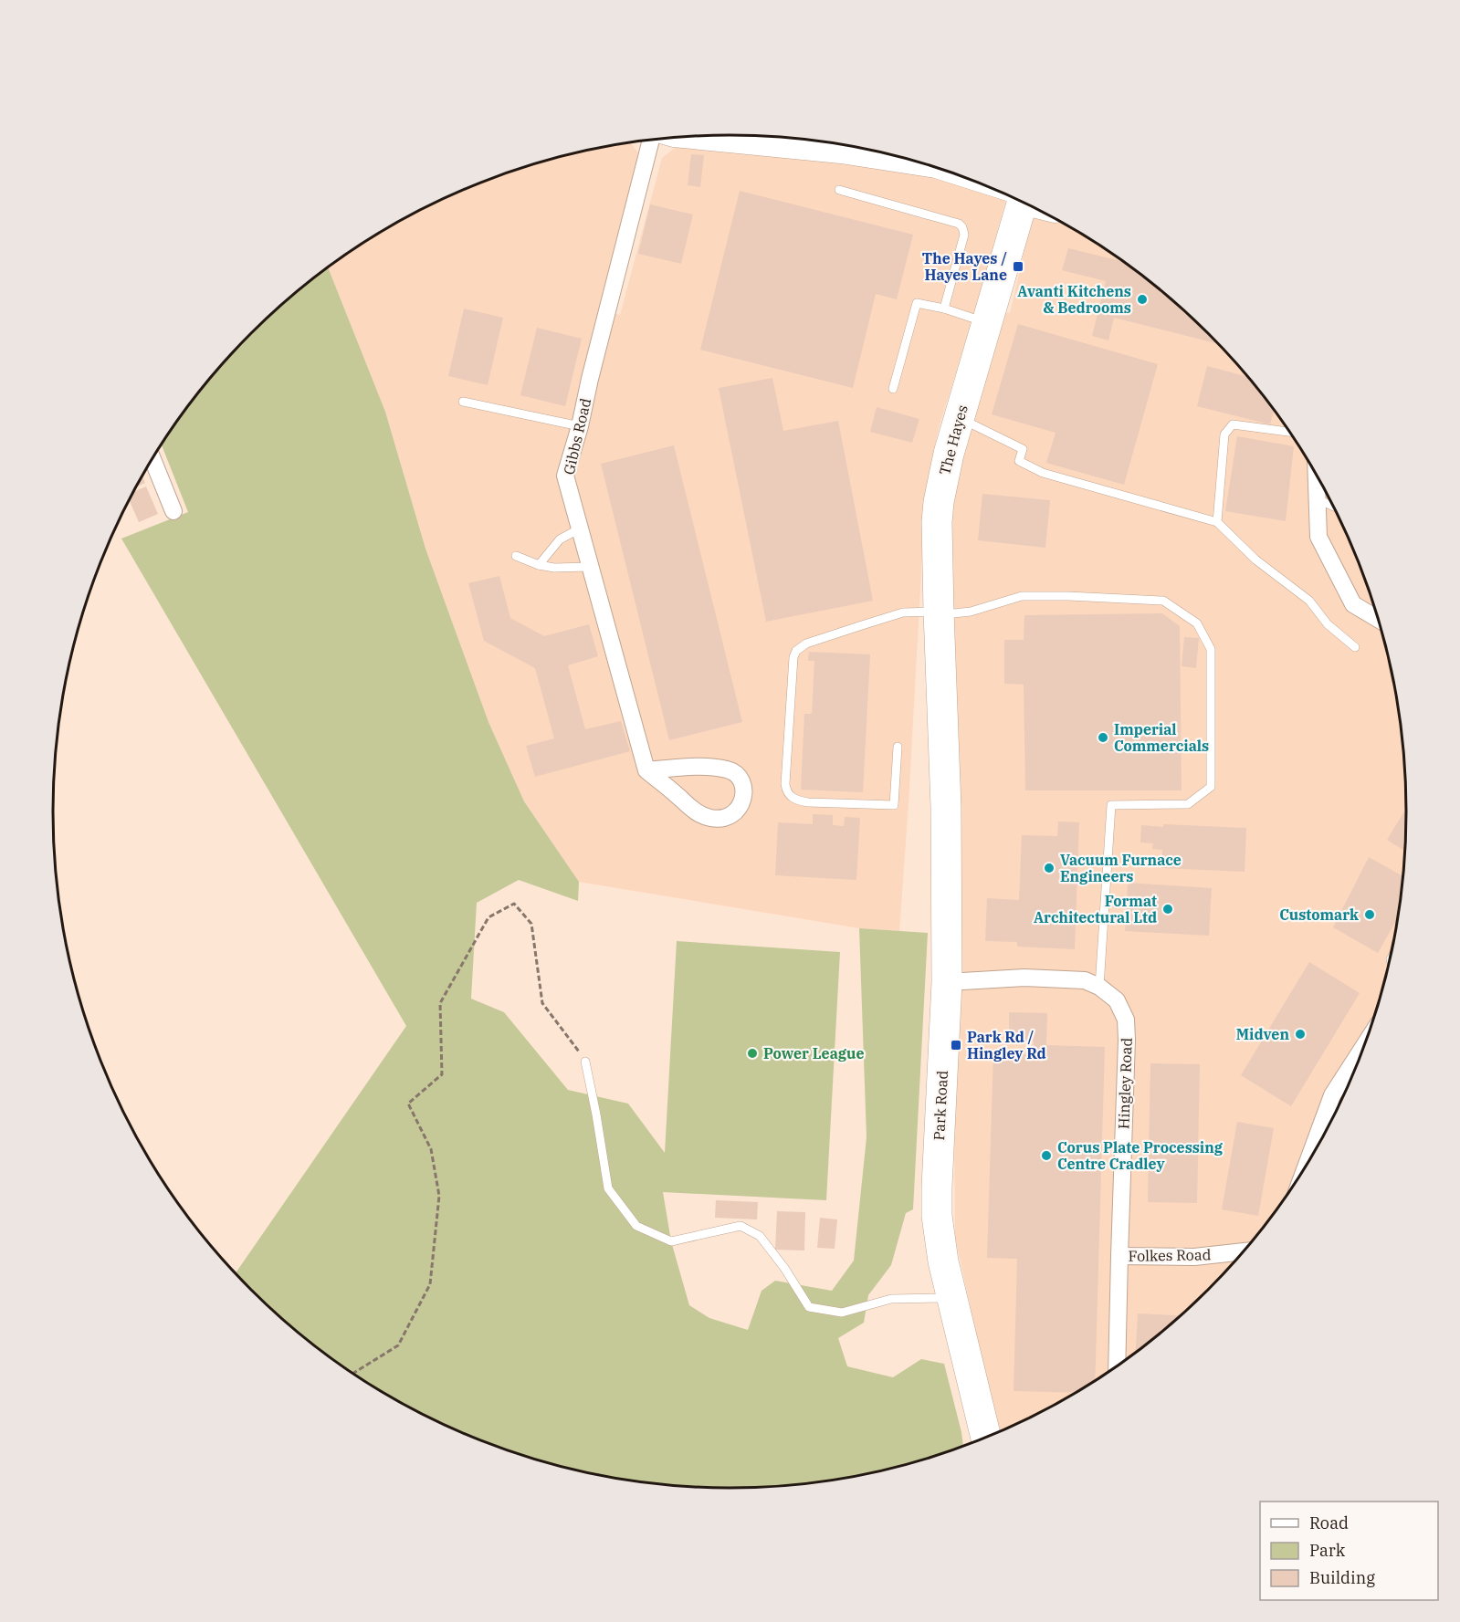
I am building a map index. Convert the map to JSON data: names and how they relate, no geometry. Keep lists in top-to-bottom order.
{
  "streets": {
    "highway": ["The Hayes", "Park Road"],
    "street": ["Gibbs Road", "Hingley Road", "Folkes Road"]
  },
  "crossings": [
    ["The Hayes", "Park Road"],
    ["Hingley Road", "Park Road"],
    ["Hingley Road", "Folkes Road"]
  ],
  "places": {
    "transit": ["The Hayes / Hayes Lane", "Park Rd / Hingley Rd"],
    "other": [
      "Avanti Kitchens & Bedrooms",
      "Imperial Commercials",
      "Vacuum Furnace Engineers",
      "Format Architectural Ltd",
      "Customark",
      "Midven",
      "Power League",
      "Corus Plate Processing Centre Cradley"
    ]
  },
  "legend": ["Road", "Park", "Building"]
}
